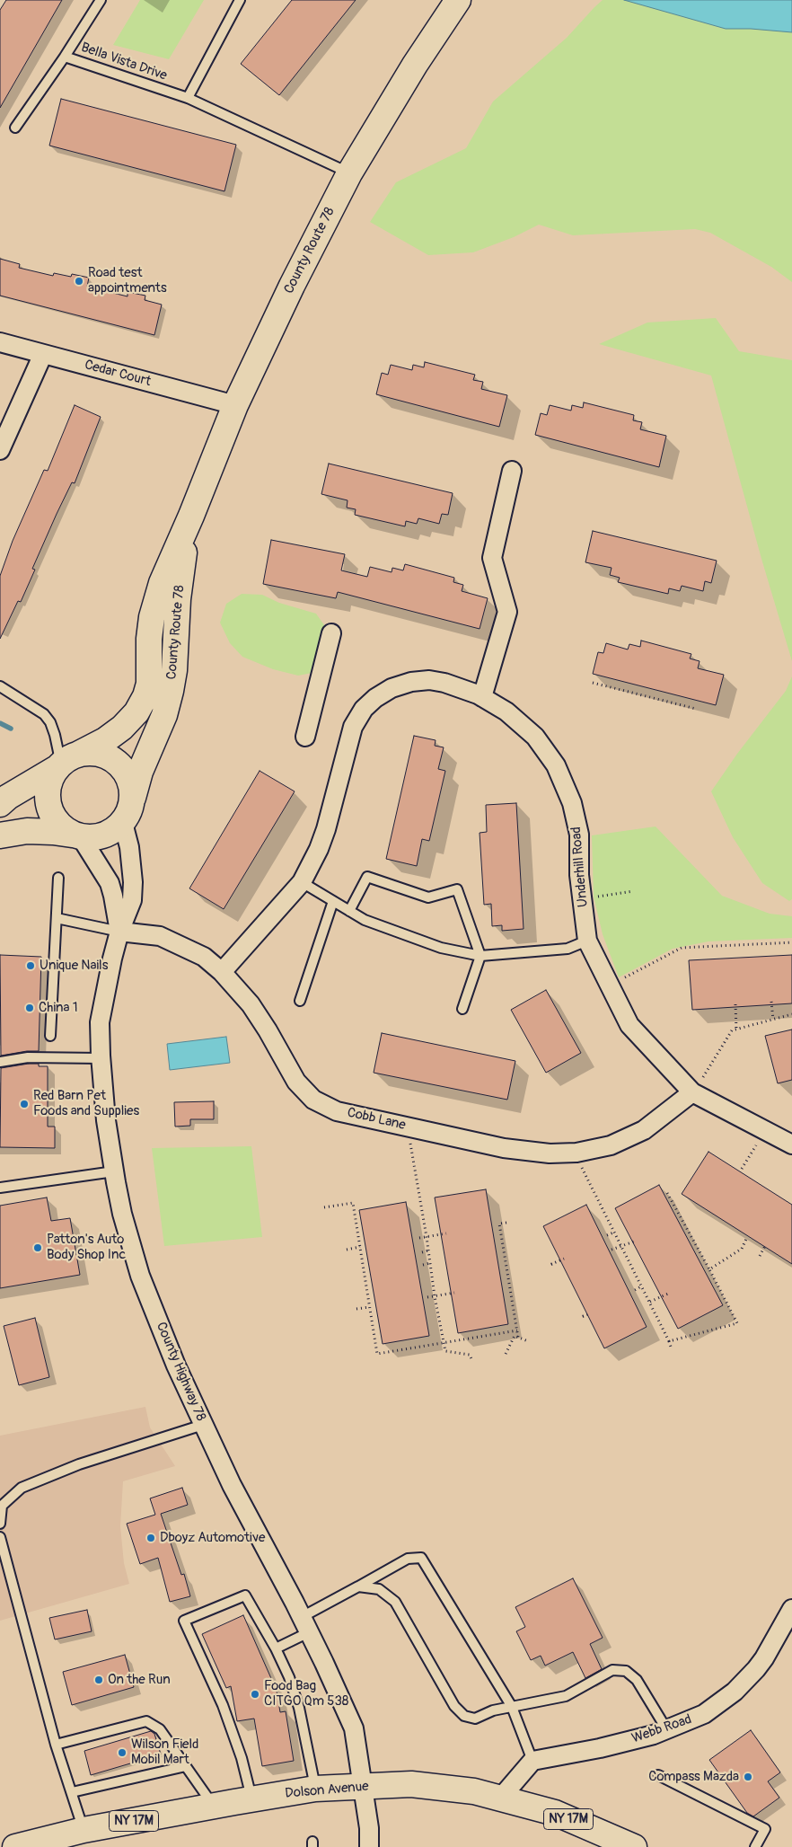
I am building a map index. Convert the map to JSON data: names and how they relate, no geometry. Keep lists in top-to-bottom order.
{
  "streets": {
    "street": [
      "County Route 78",
      "Cedar Court",
      "Underhill Road",
      "Cobb Lane",
      "County Highway 78",
      "Webb Road",
      "Dolson Avenue",
      "NY 17M"
    ],
    "lane": ["Bella Vista Drive"]
  },
  "crossings": [
    ["Bella Vista Drive", "County Route 78"],
    ["County Route 78", "Cedar Court"],
    ["County Route 78", "County Highway 78"],
    ["Underhill Road", "Cobb Lane"],
    ["Cobb Lane", "County Highway 78"],
    ["County Highway 78", "Dolson Avenue"]
  ],
  "places": [
    "Road test appointments",
    "Unique Nails",
    "China 1",
    "Red Barn Pet Foods and Supplies",
    "Patton's Auto Body Shop Inc",
    "Dboyz Automotive",
    "On the Run",
    "Food Bag CITGO Qm 538",
    "Wilson Field Mobil Mart",
    "Compass Mazda"
  ]
}
